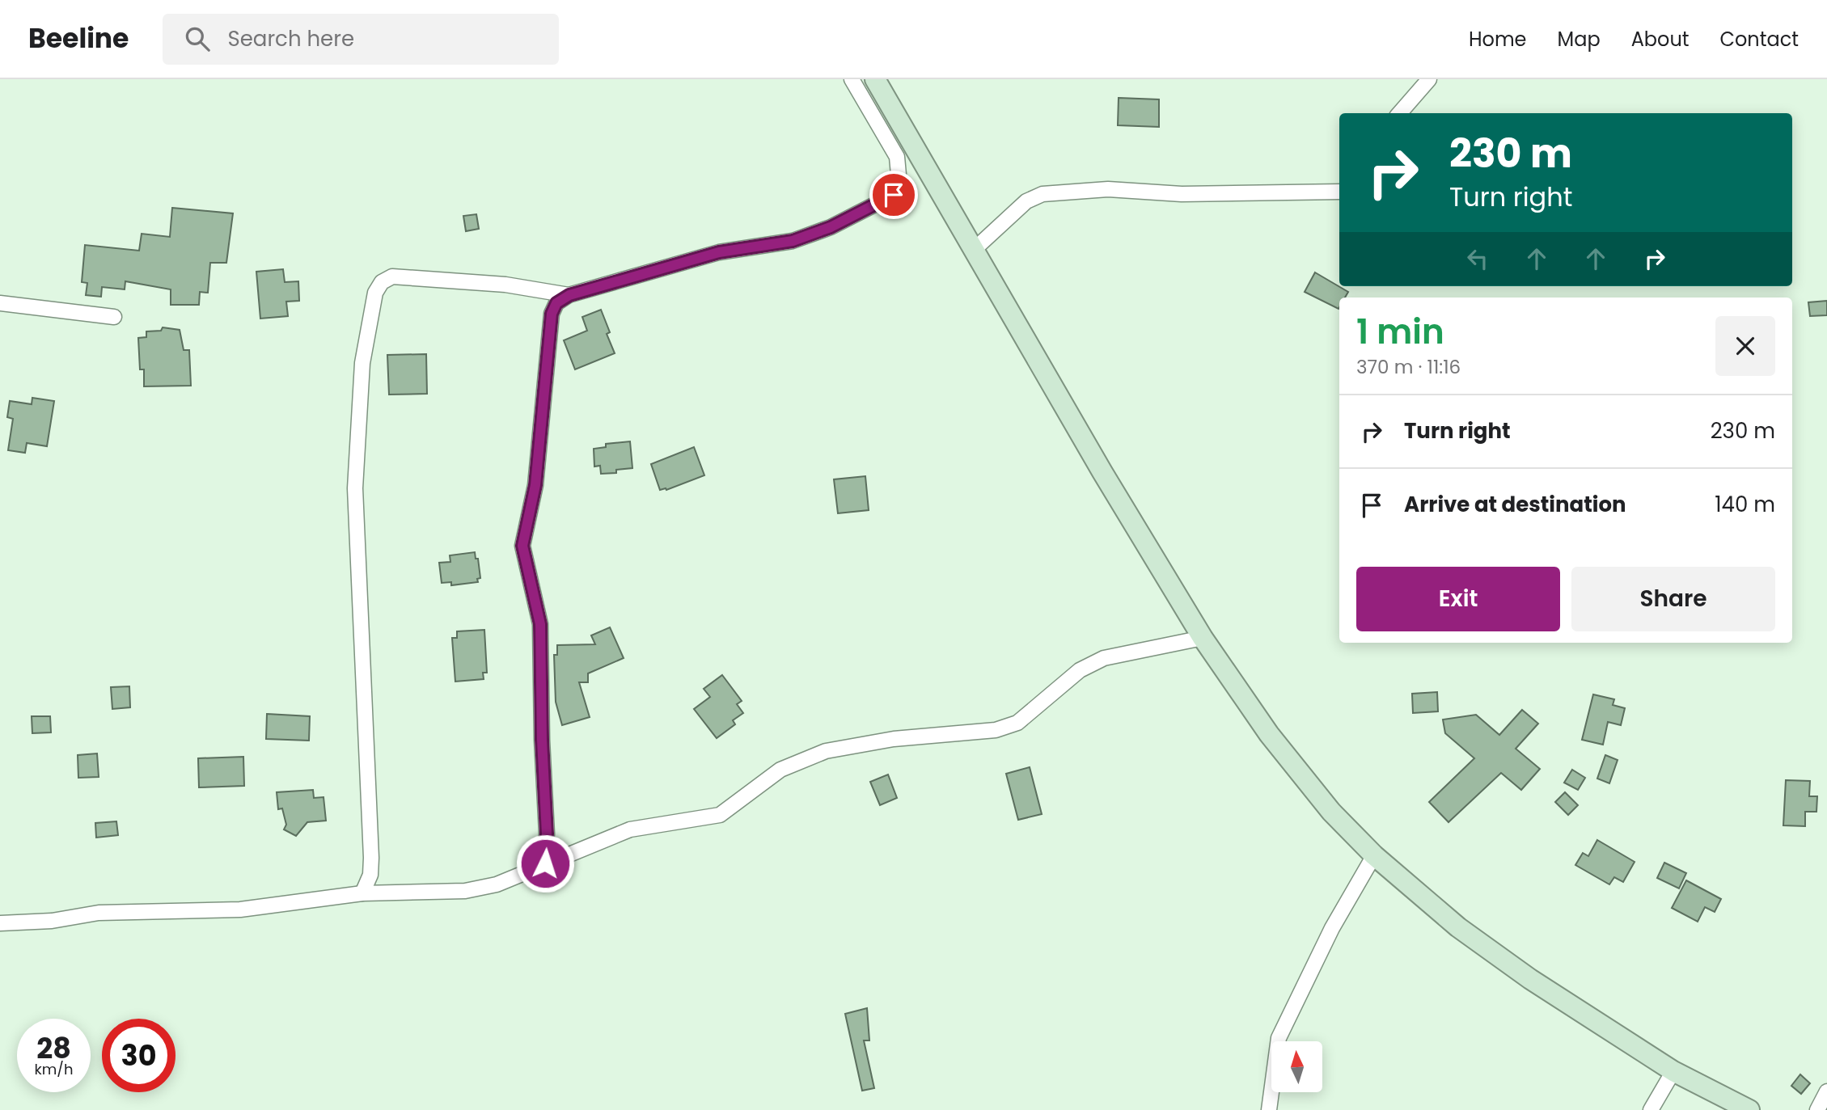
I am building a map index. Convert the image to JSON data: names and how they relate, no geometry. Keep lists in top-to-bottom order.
{
  "north": "top",
  "page": {
    "header": "Beeline",
    "search": "Search here",
    "nav": [
      "Home",
      "Map",
      "About",
      "Contact"
    ],
    "turn": ["230 m", "Turn right"],
    "heading": ["1 min", "370 m · 11:16"],
    "list": [
      {
        "name": "Turn right",
        "value": "230 m"
      },
      {
        "name": "Arrive at destination",
        "value": "140 m"
      }
    ],
    "buttons": ["Exit", "Share"],
    "speed": "28 km/h",
    "limit": "30"
  }
}
